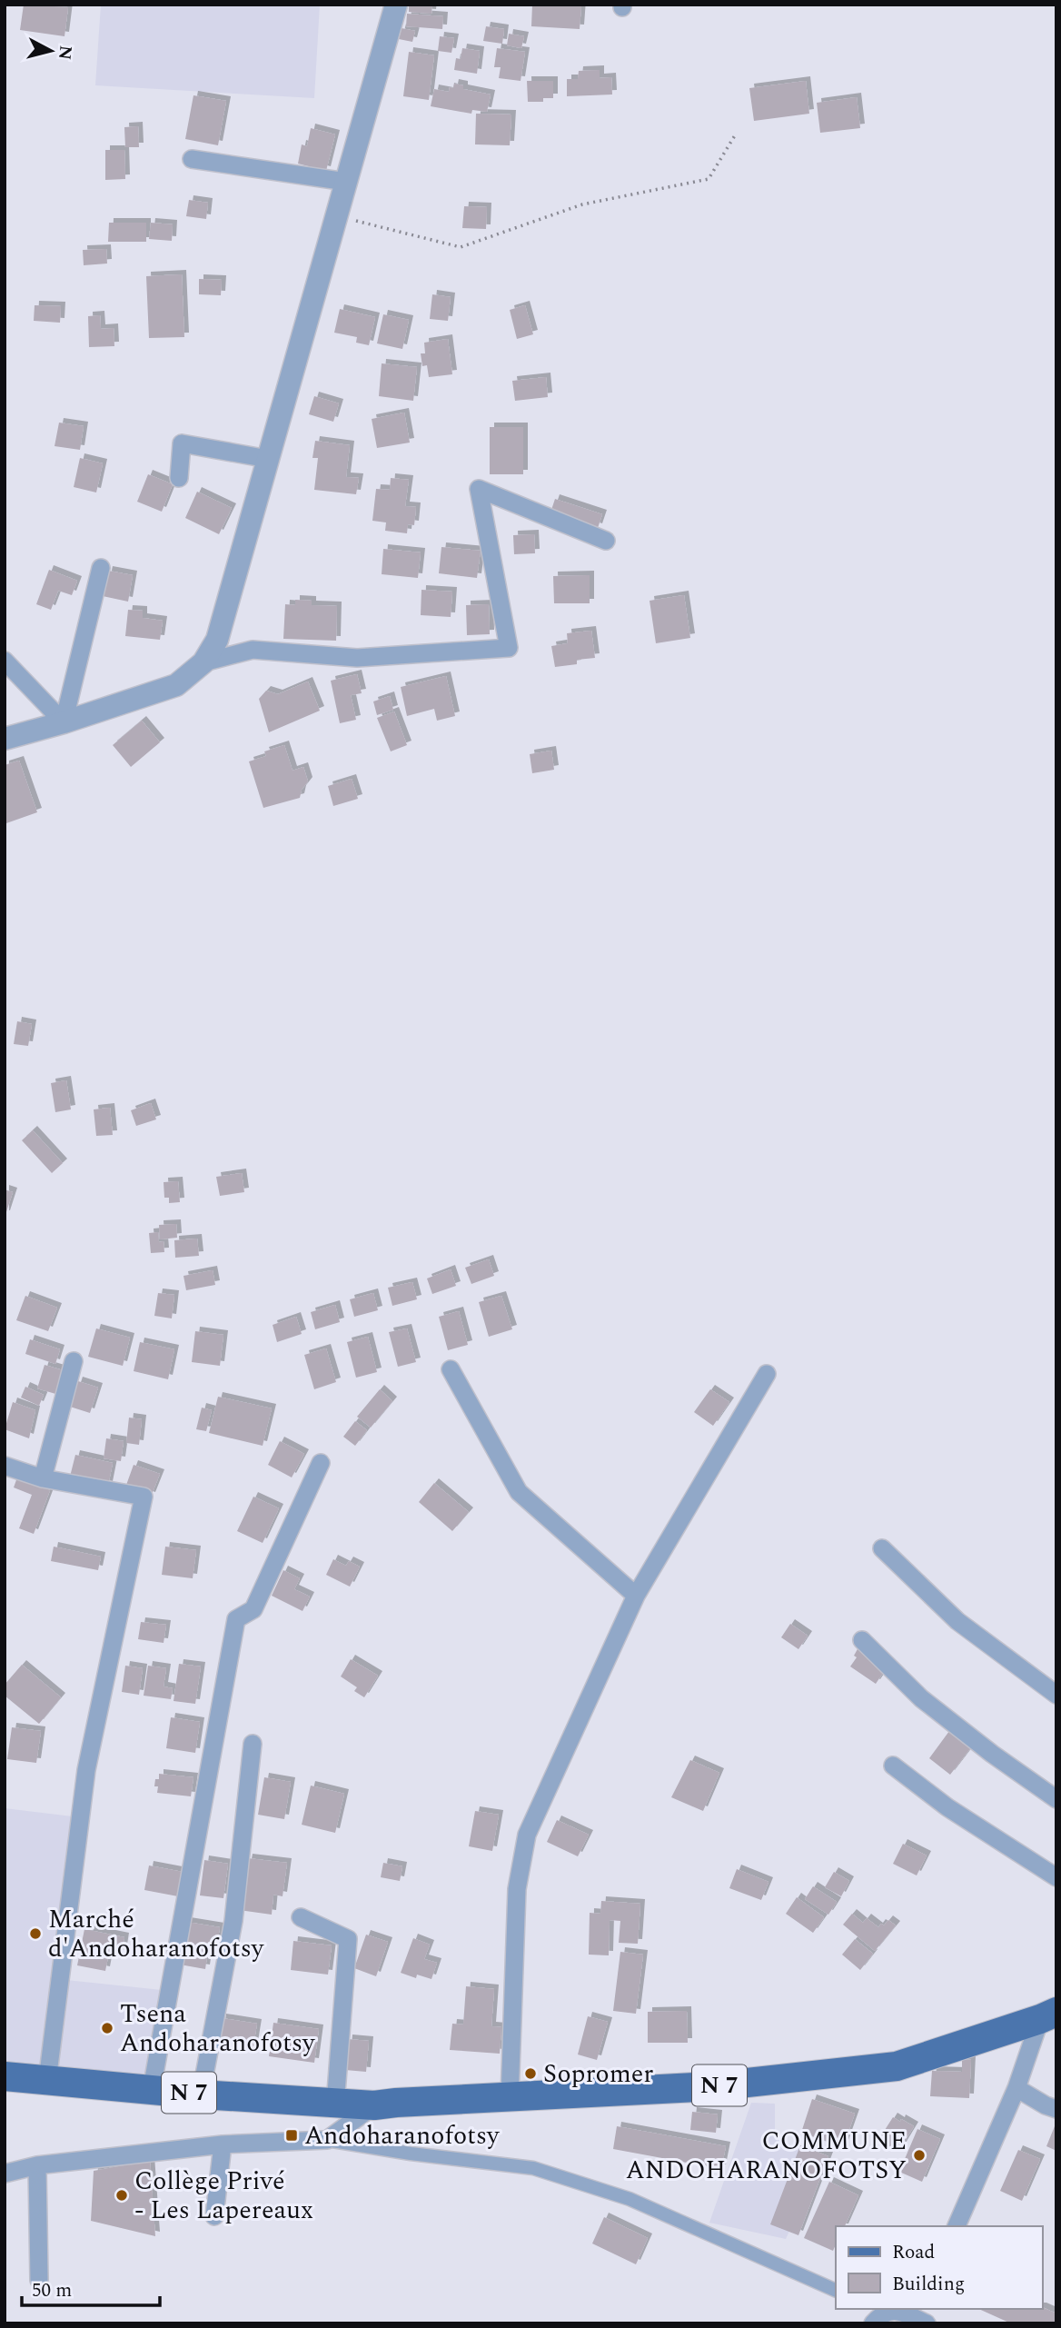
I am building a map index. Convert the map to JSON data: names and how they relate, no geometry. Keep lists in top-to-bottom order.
{
  "streets": {
    "main road": ["N 7"]
  },
  "places": {
    "other": [
      "Marché d'Andoharanofotsy",
      "Tsena Andoharanofotsy",
      "Sopromer",
      "COMMUNE ANDOHARANOFOTSY",
      "Collège Privé - Les Lapereaux"
    ],
    "transit": ["Andoharanofotsy"]
  },
  "legend": ["Road", "Building"],
  "scale_bar": "50 m",
  "north": "right"
}
